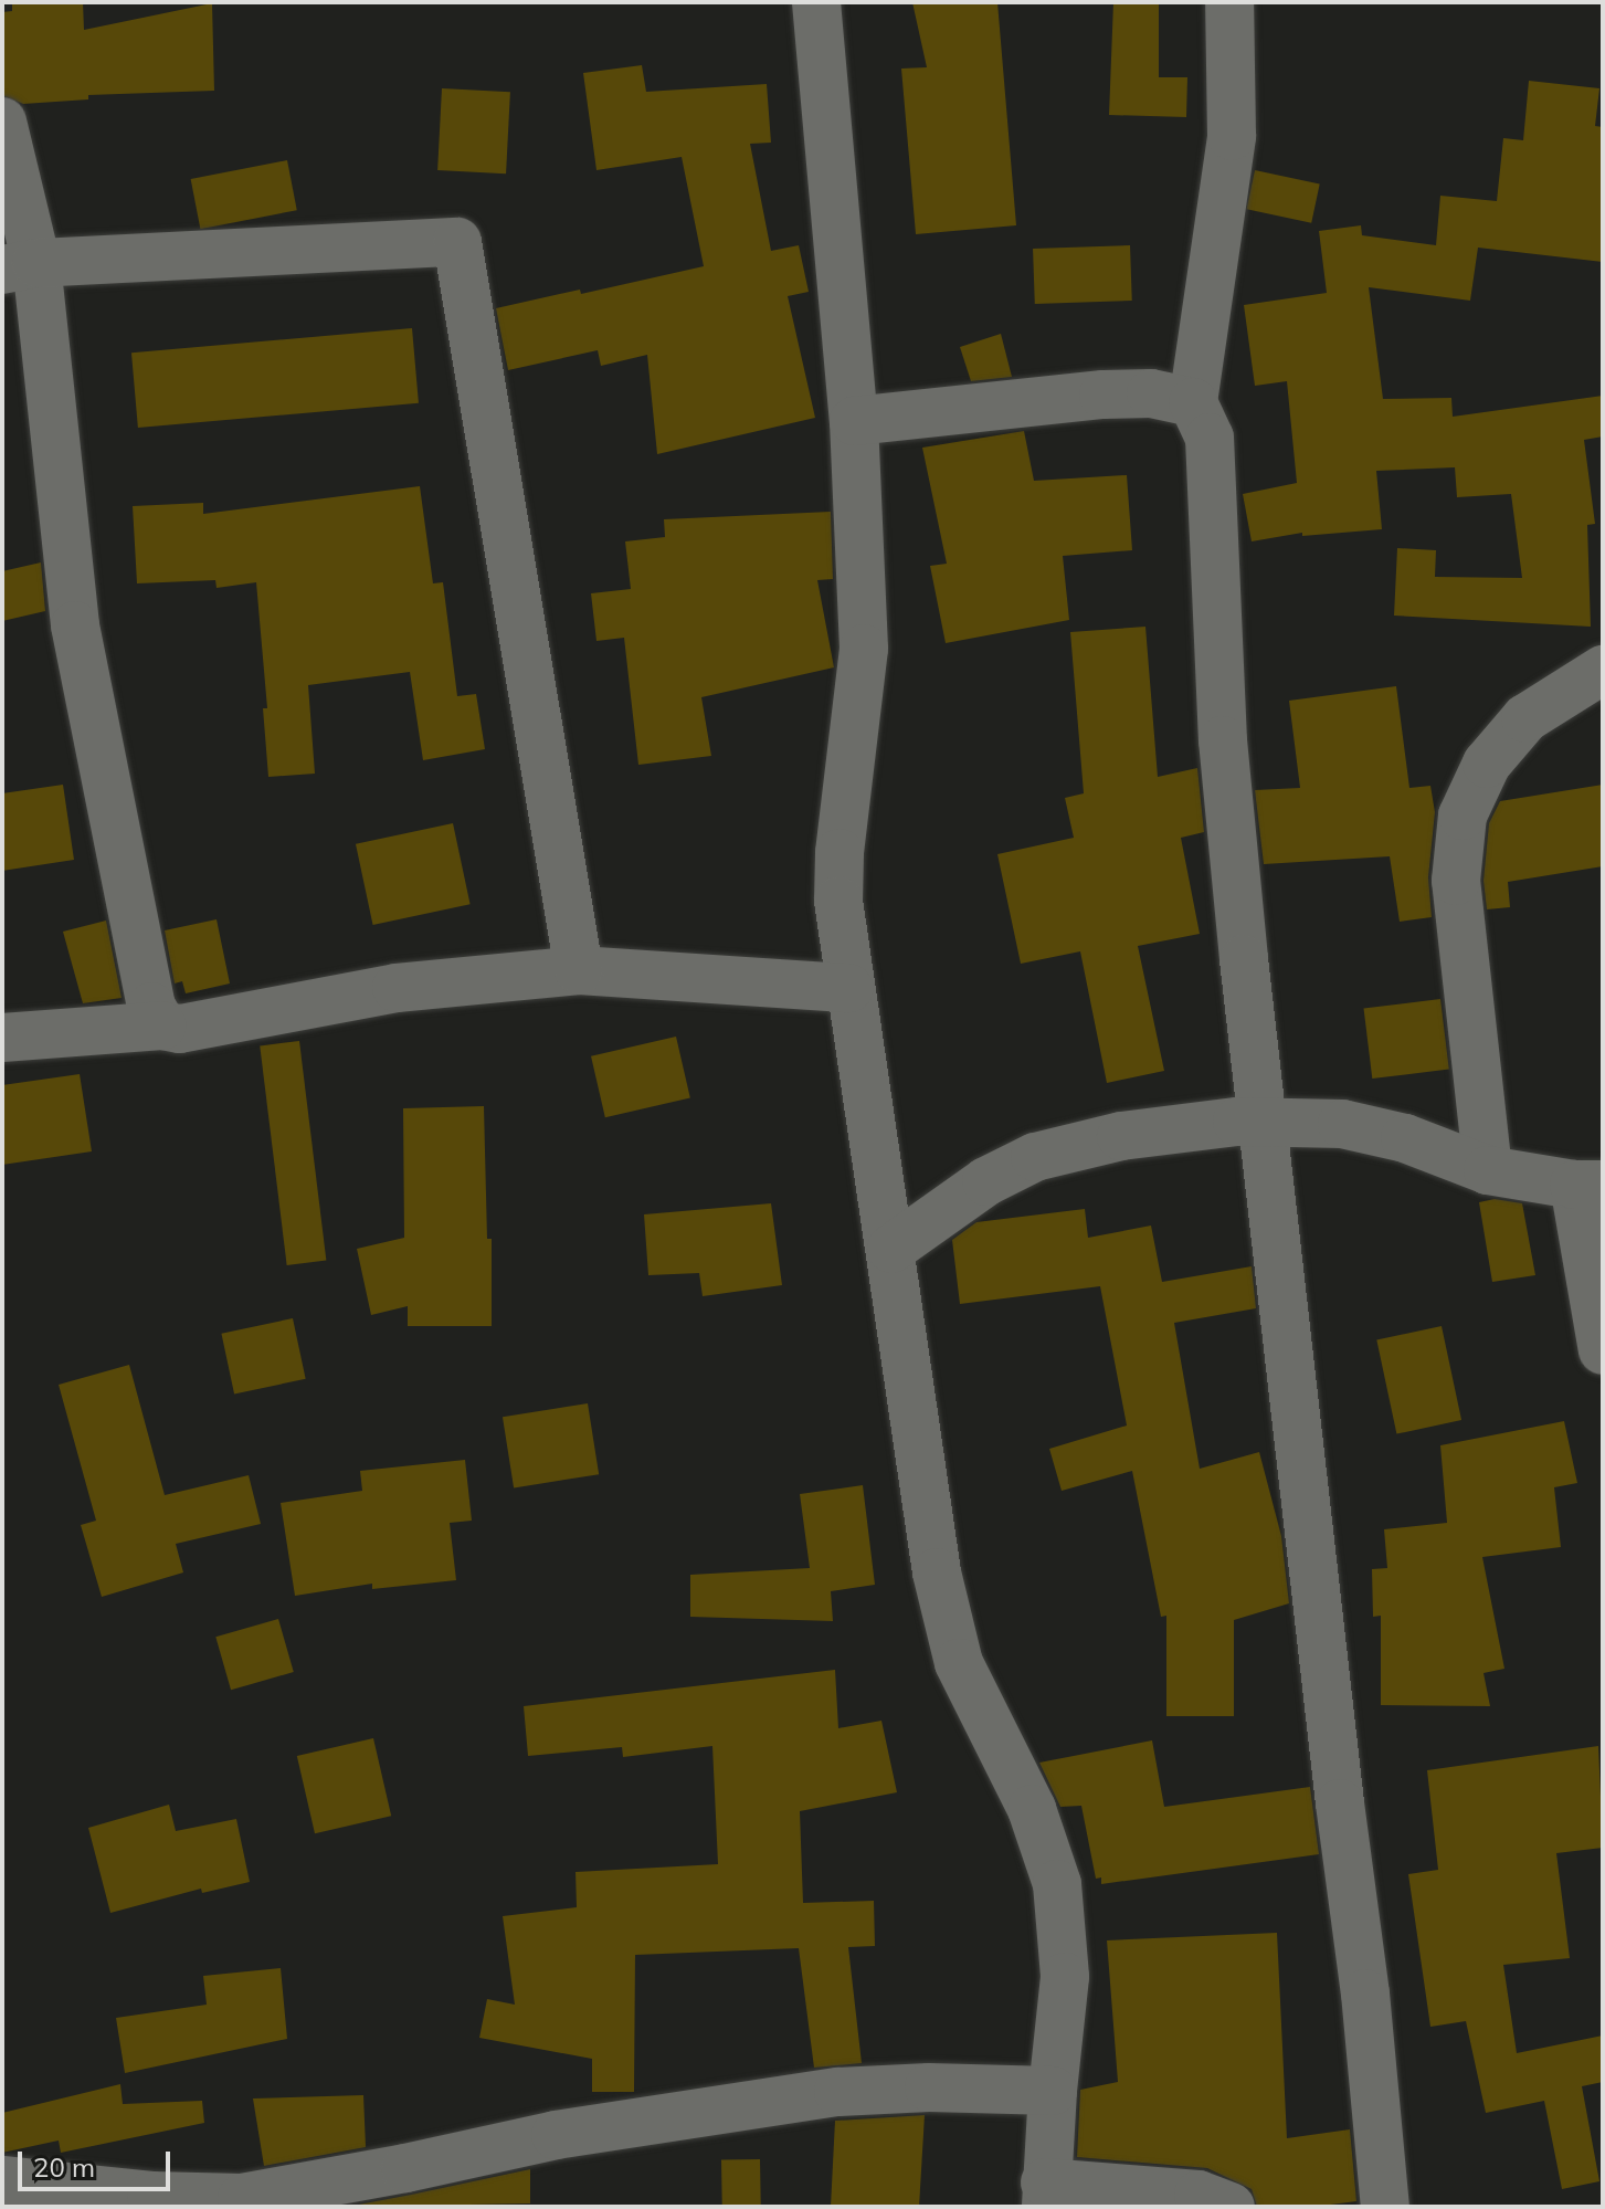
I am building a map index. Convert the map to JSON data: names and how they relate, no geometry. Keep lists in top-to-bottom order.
{
  "scale_bar": "20 m"
}
